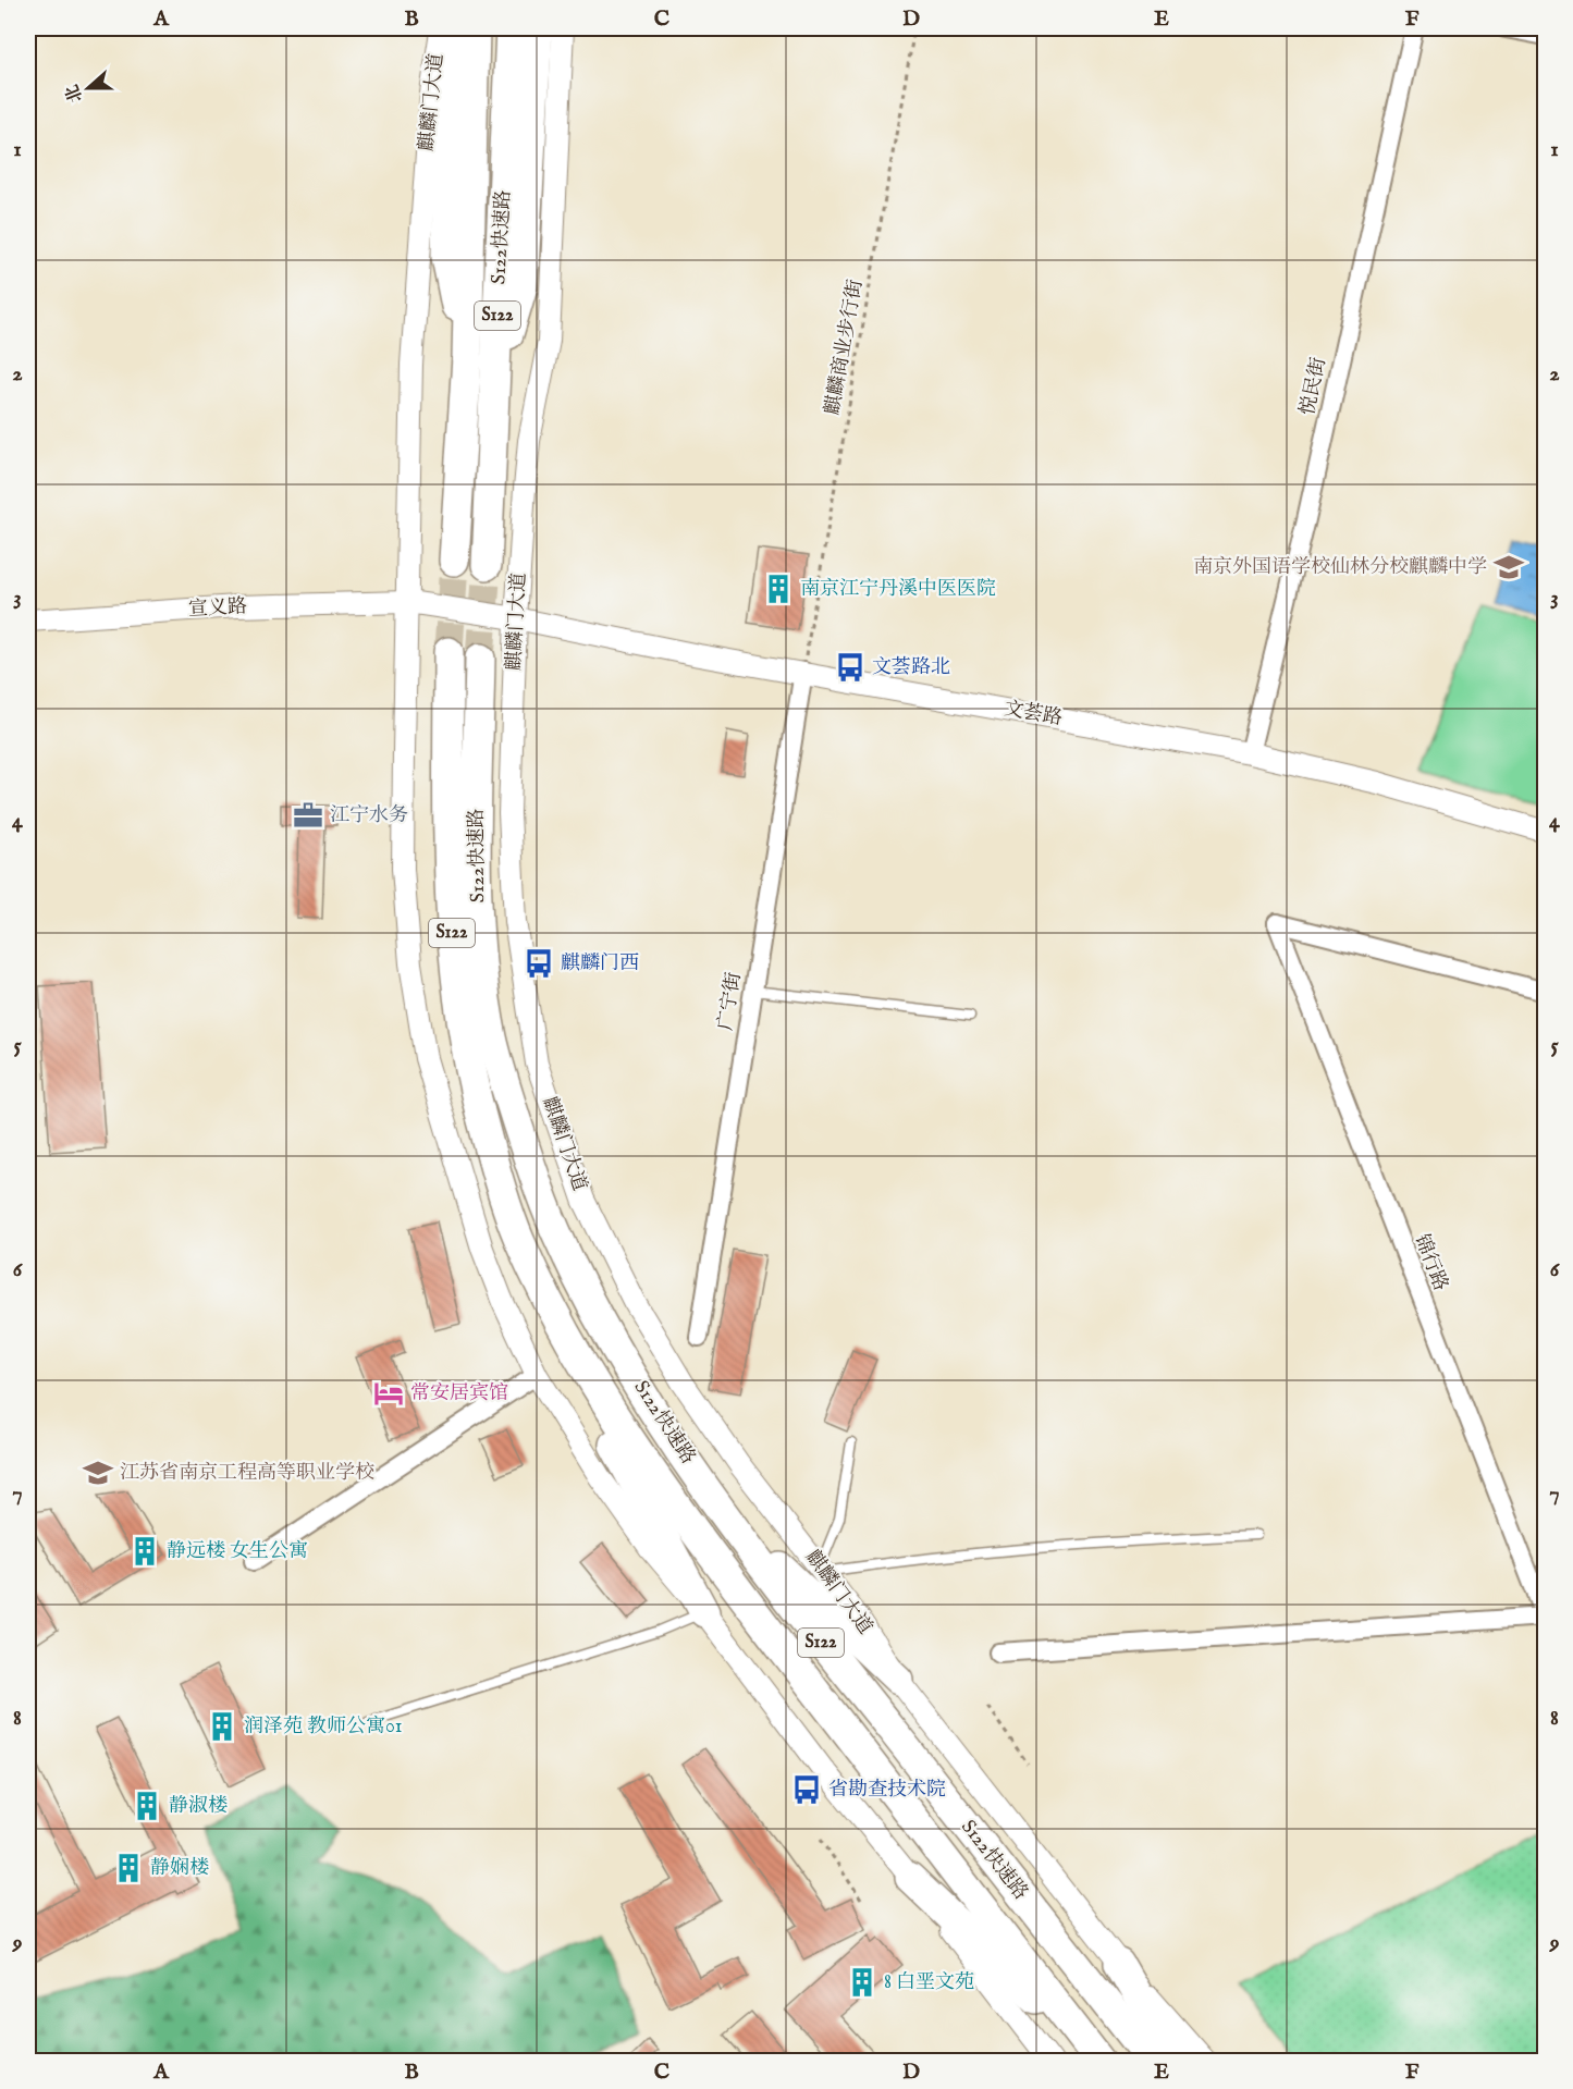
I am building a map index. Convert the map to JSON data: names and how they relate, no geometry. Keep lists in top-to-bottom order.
{
  "streets": {
    "highway": ["S122快速路", "S122"],
    "street": [
      "麒麟门大道",
      "悦民街",
      "宣义路",
      "文荟路",
      "广宁街",
      "锦行路"
    ],
    "path": ["麒麟商业步行街"]
  },
  "crossings": [
    ["麒麟门大道", "宣义路"],
    ["麒麟门大道", "文荟路"],
    ["麒麟商业步行街", "文荟路"],
    ["麒麟商业步行街", "广宁街"],
    ["悦民街", "文荟路"],
    ["宣义路", "文荟路"],
    ["文荟路", "广宁街"]
  ],
  "places": {
    "school or university": ["南京外国语学校仙林分校麒麟中学", "江苏省南京工程高等职业学校"],
    "building": [
      "南京江宁丹溪中医医院",
      "静远楼 女生公寓",
      "润泽苑 教师公寓01",
      "静淑楼",
      "静娴楼",
      "8 白垩文苑"
    ],
    "bus stop": ["文荟路北", "麒麟门西", "省勘查技术院"],
    "office": ["江宁水务"],
    "hotel": ["常安居宾馆"]
  },
  "north": "left",
  "grid": {
    "columns": [
      "A",
      "B",
      "C",
      "D",
      "E",
      "F"
    ],
    "rows": [
      "1",
      "2",
      "3",
      "4",
      "5",
      "6",
      "7",
      "8",
      "9"
    ]
  }
}
